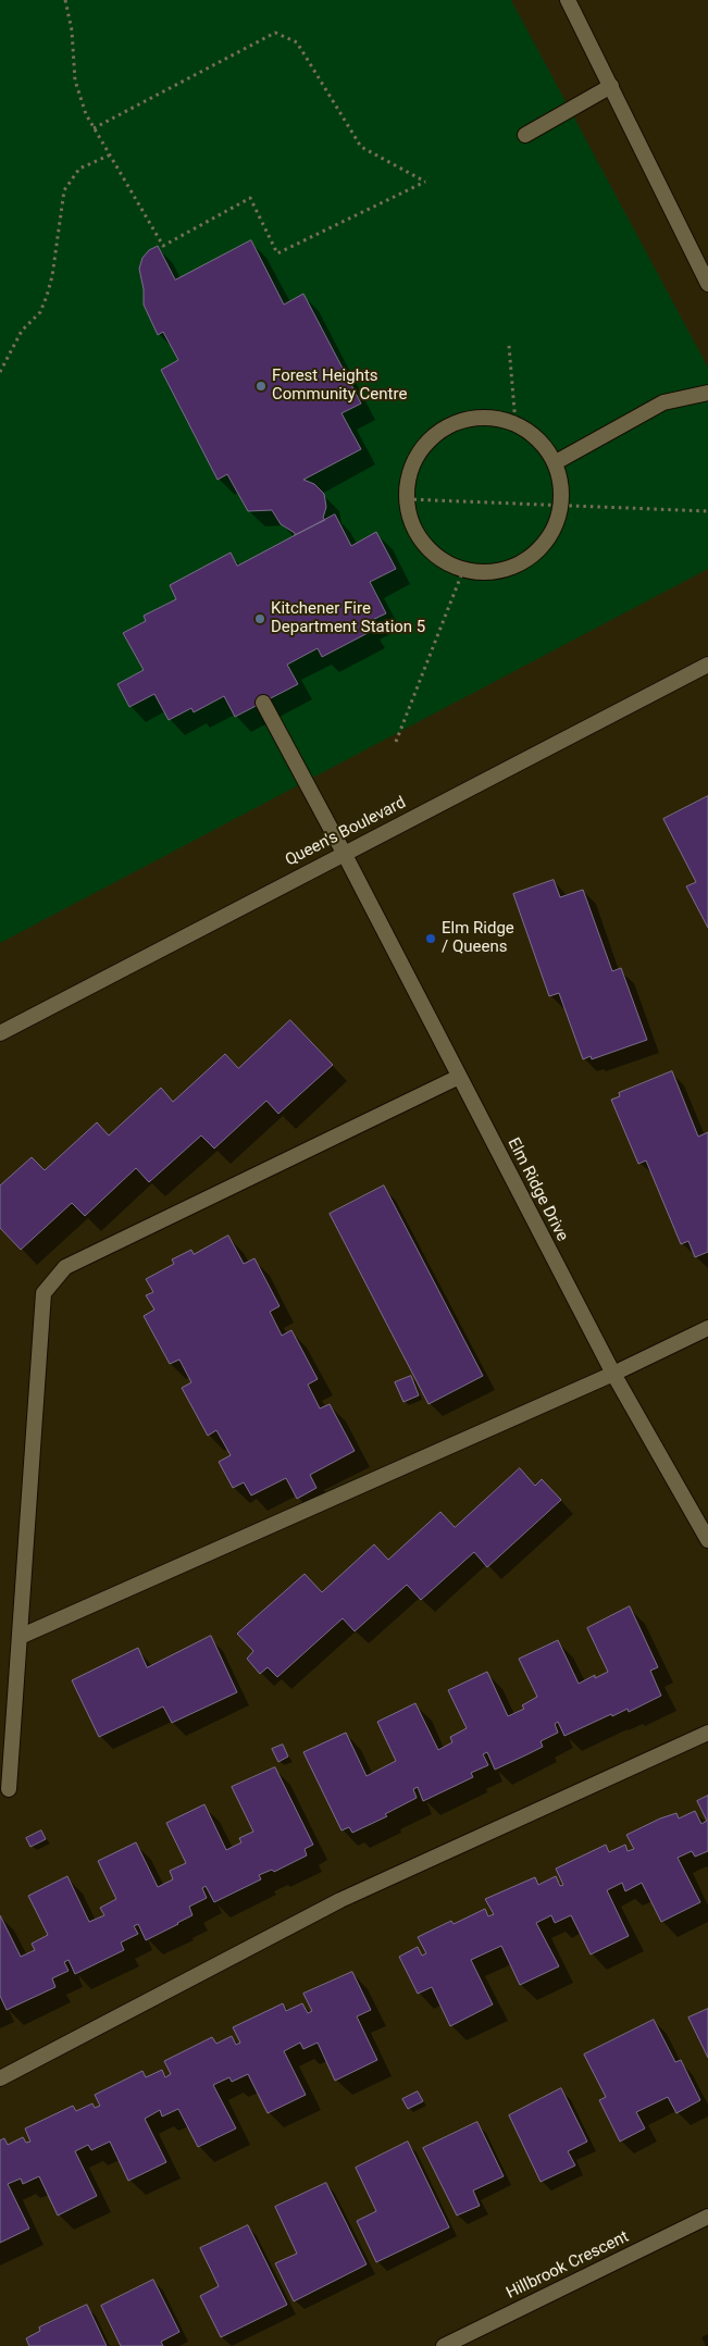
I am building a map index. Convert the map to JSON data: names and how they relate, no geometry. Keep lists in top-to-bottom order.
{
  "streets": {
    "street": ["Queen's Boulevard", "Elm Ridge Drive", "Hillbrook Crescent"]
  },
  "crossings": [
    ["Queen's Boulevard", "Elm Ridge Drive"]
  ],
  "places": ["Forest Heights Community Centre", "Kitchener Fire Department Station 5", "Elm Ridge / Queens"]
}
